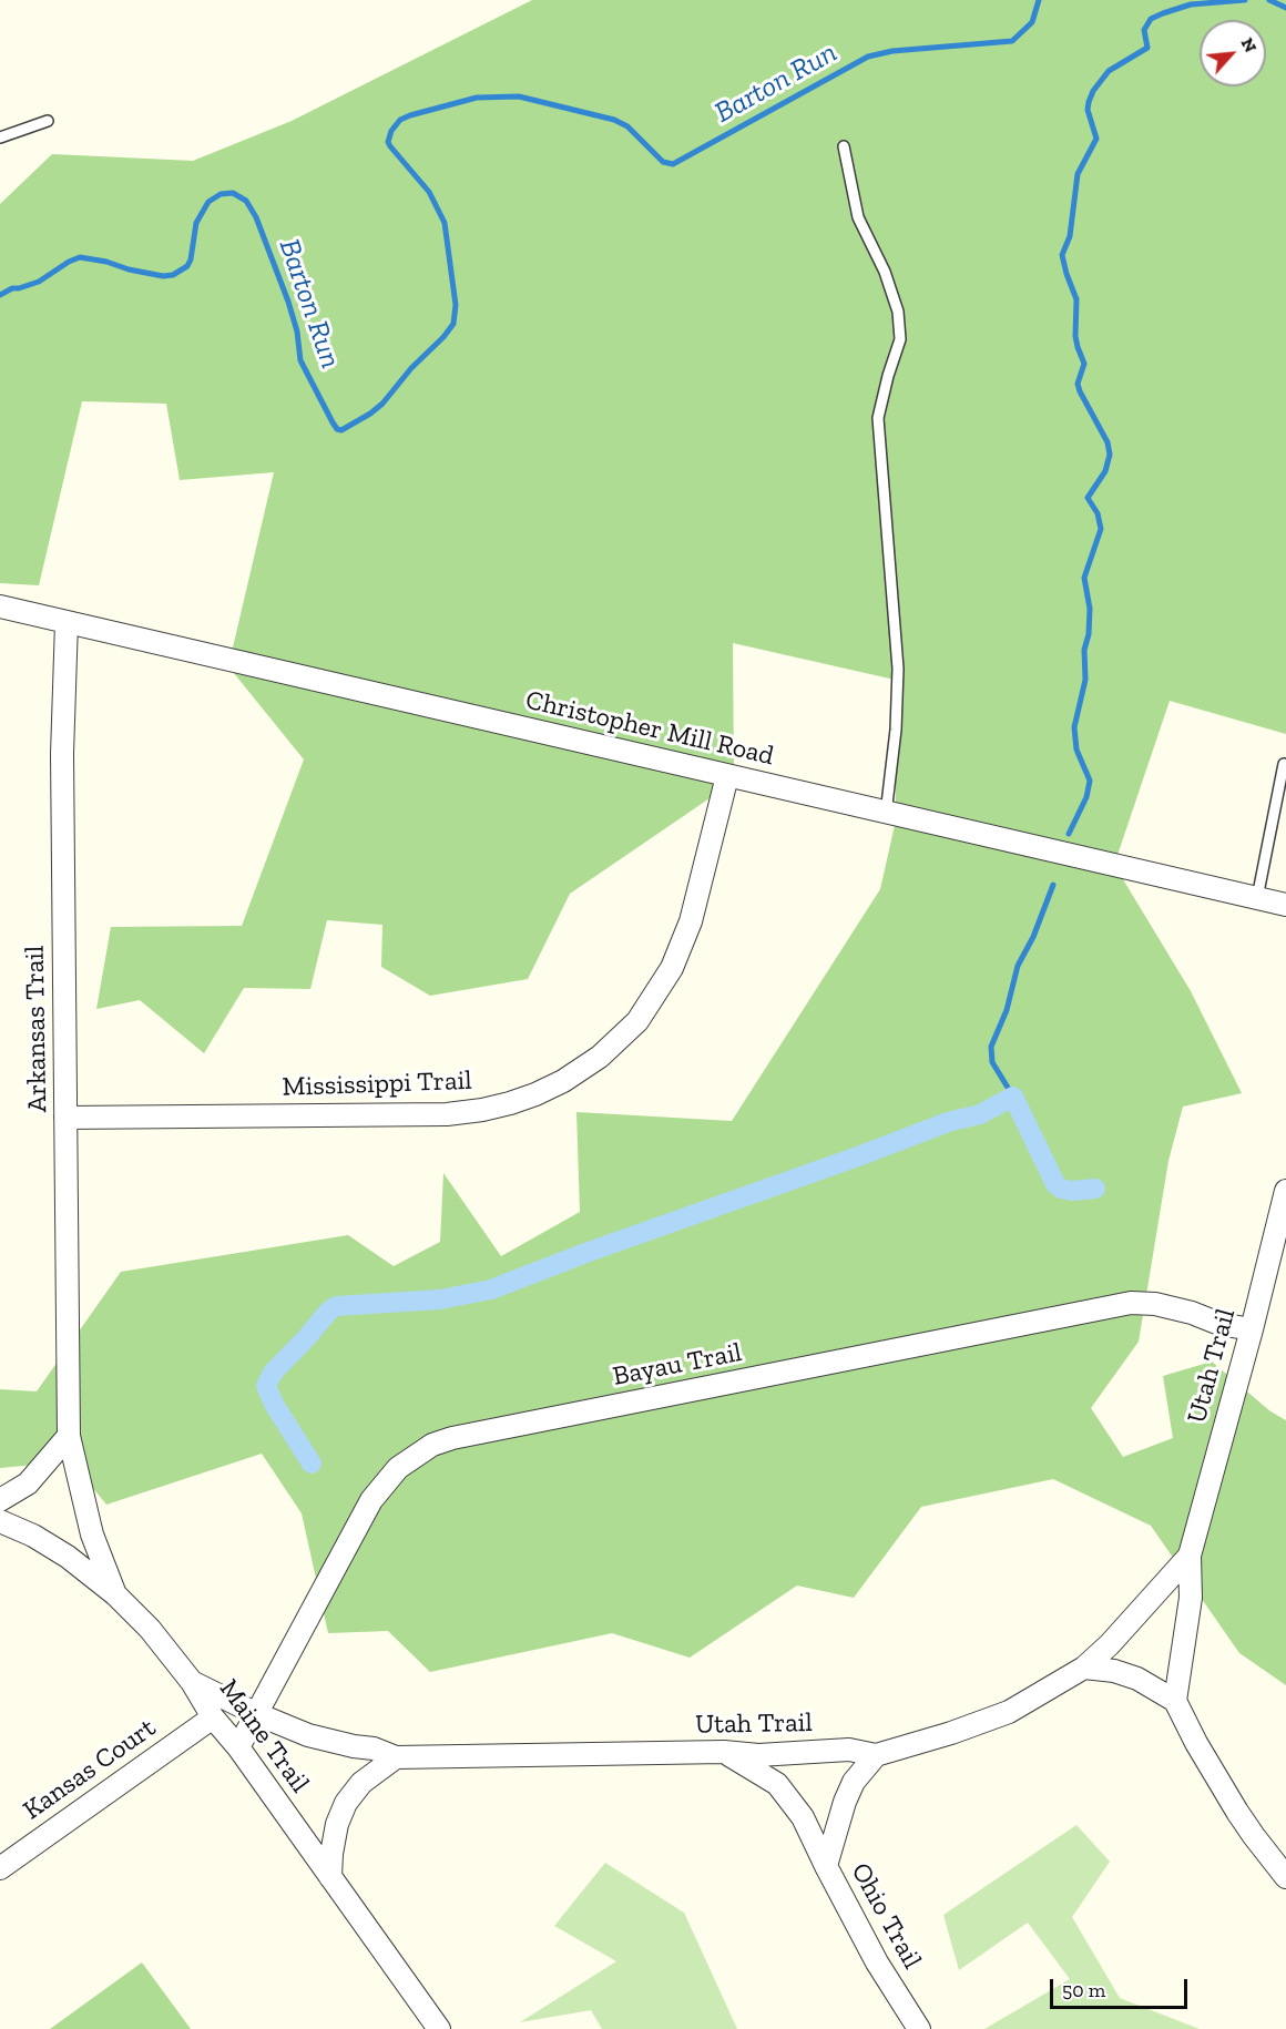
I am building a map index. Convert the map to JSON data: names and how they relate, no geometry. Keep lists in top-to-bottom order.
{
  "streets": {
    "street": [
      "Christopher Mill Road",
      "Arkansas Trail",
      "Mississippi Trail",
      "Bayau Trail",
      "Utah Trail",
      "Maine Trail",
      "Kansas Court",
      "Ohio Trail"
    ]
  },
  "crossings": [
    ["Christopher Mill Road", "Arkansas Trail"],
    ["Christopher Mill Road", "Mississippi Trail"],
    ["Arkansas Trail", "Mississippi Trail"],
    ["Arkansas Trail", "Maine Trail"],
    ["Bayau Trail", "Utah Trail"],
    ["Utah Trail", "Maine Trail"],
    ["Utah Trail", "Ohio Trail"],
    ["Maine Trail", "Kansas Court"]
  ],
  "water": ["Barton Run"],
  "scale_bar": "50 m",
  "north": "top right"
}
